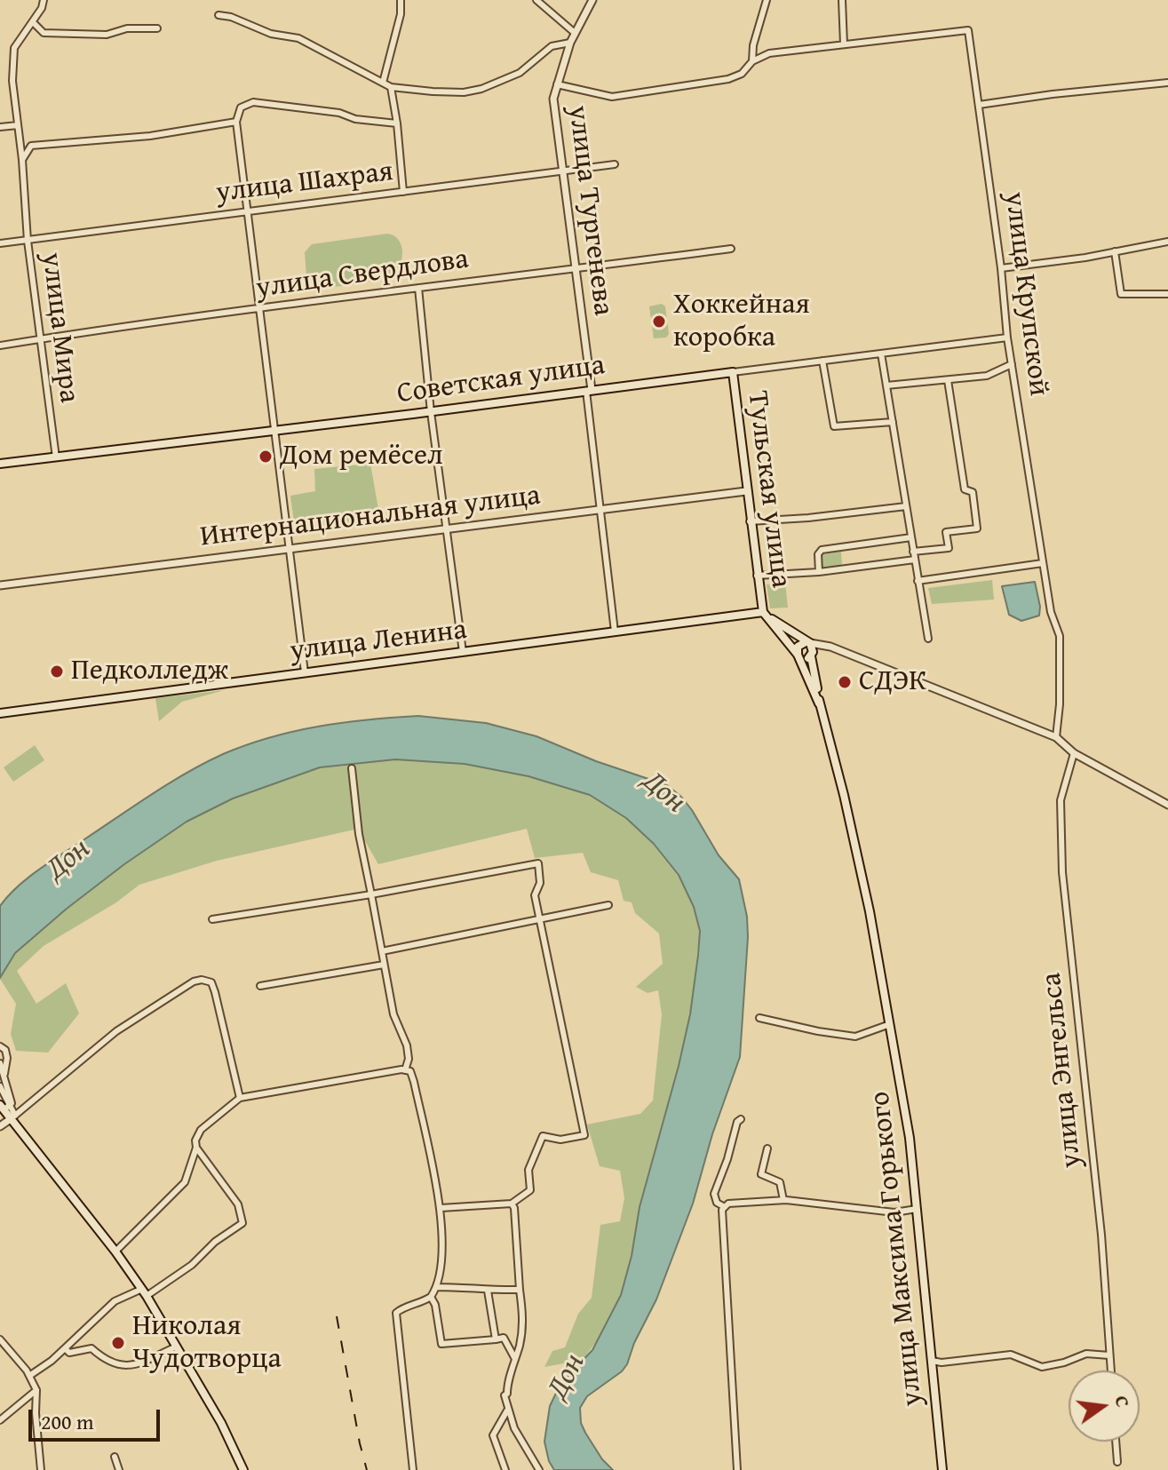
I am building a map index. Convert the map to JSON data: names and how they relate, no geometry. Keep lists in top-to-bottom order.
{
  "streets": {
    "main road": [
      "Советская улица",
      "Тульская улица",
      "улица Ленина",
      "улица Максима Горького"
    ],
    "street": [
      "улица Шахрая",
      "улица Тургенева",
      "улица Свердлова",
      "улица Крупской",
      "улица Мира",
      "Интернациональная улица",
      "улица Энгельса"
    ]
  },
  "crossings": [
    ["улица Шахрая", "улица Тургенева"],
    ["улица Шахрая", "улица Мира"],
    ["улица Тургенева", "улица Свердлова"],
    ["улица Тургенева", "Советская улица"],
    ["улица Тургенева", "Интернациональная улица"],
    ["улица Тургенева", "улица Ленина"],
    ["улица Свердлова", "улица Мира"],
    ["улица Крупской", "Советская улица"],
    ["улица Мира", "Советская улица"],
    ["Советская улица", "Тульская улица"],
    ["Тульская улица", "Интернациональная улица"],
    ["Тульская улица", "улица Ленина"],
    ["Тульская улица", "улица Максима Горького"]
  ],
  "water": ["Дон"],
  "places": [
    "Хоккейная коробка",
    "Дом ремёсел",
    "Педколледж",
    "СДЭК",
    "Николая Чудотворца"
  ],
  "scale_bar": "200 m",
  "north": "right"
}
